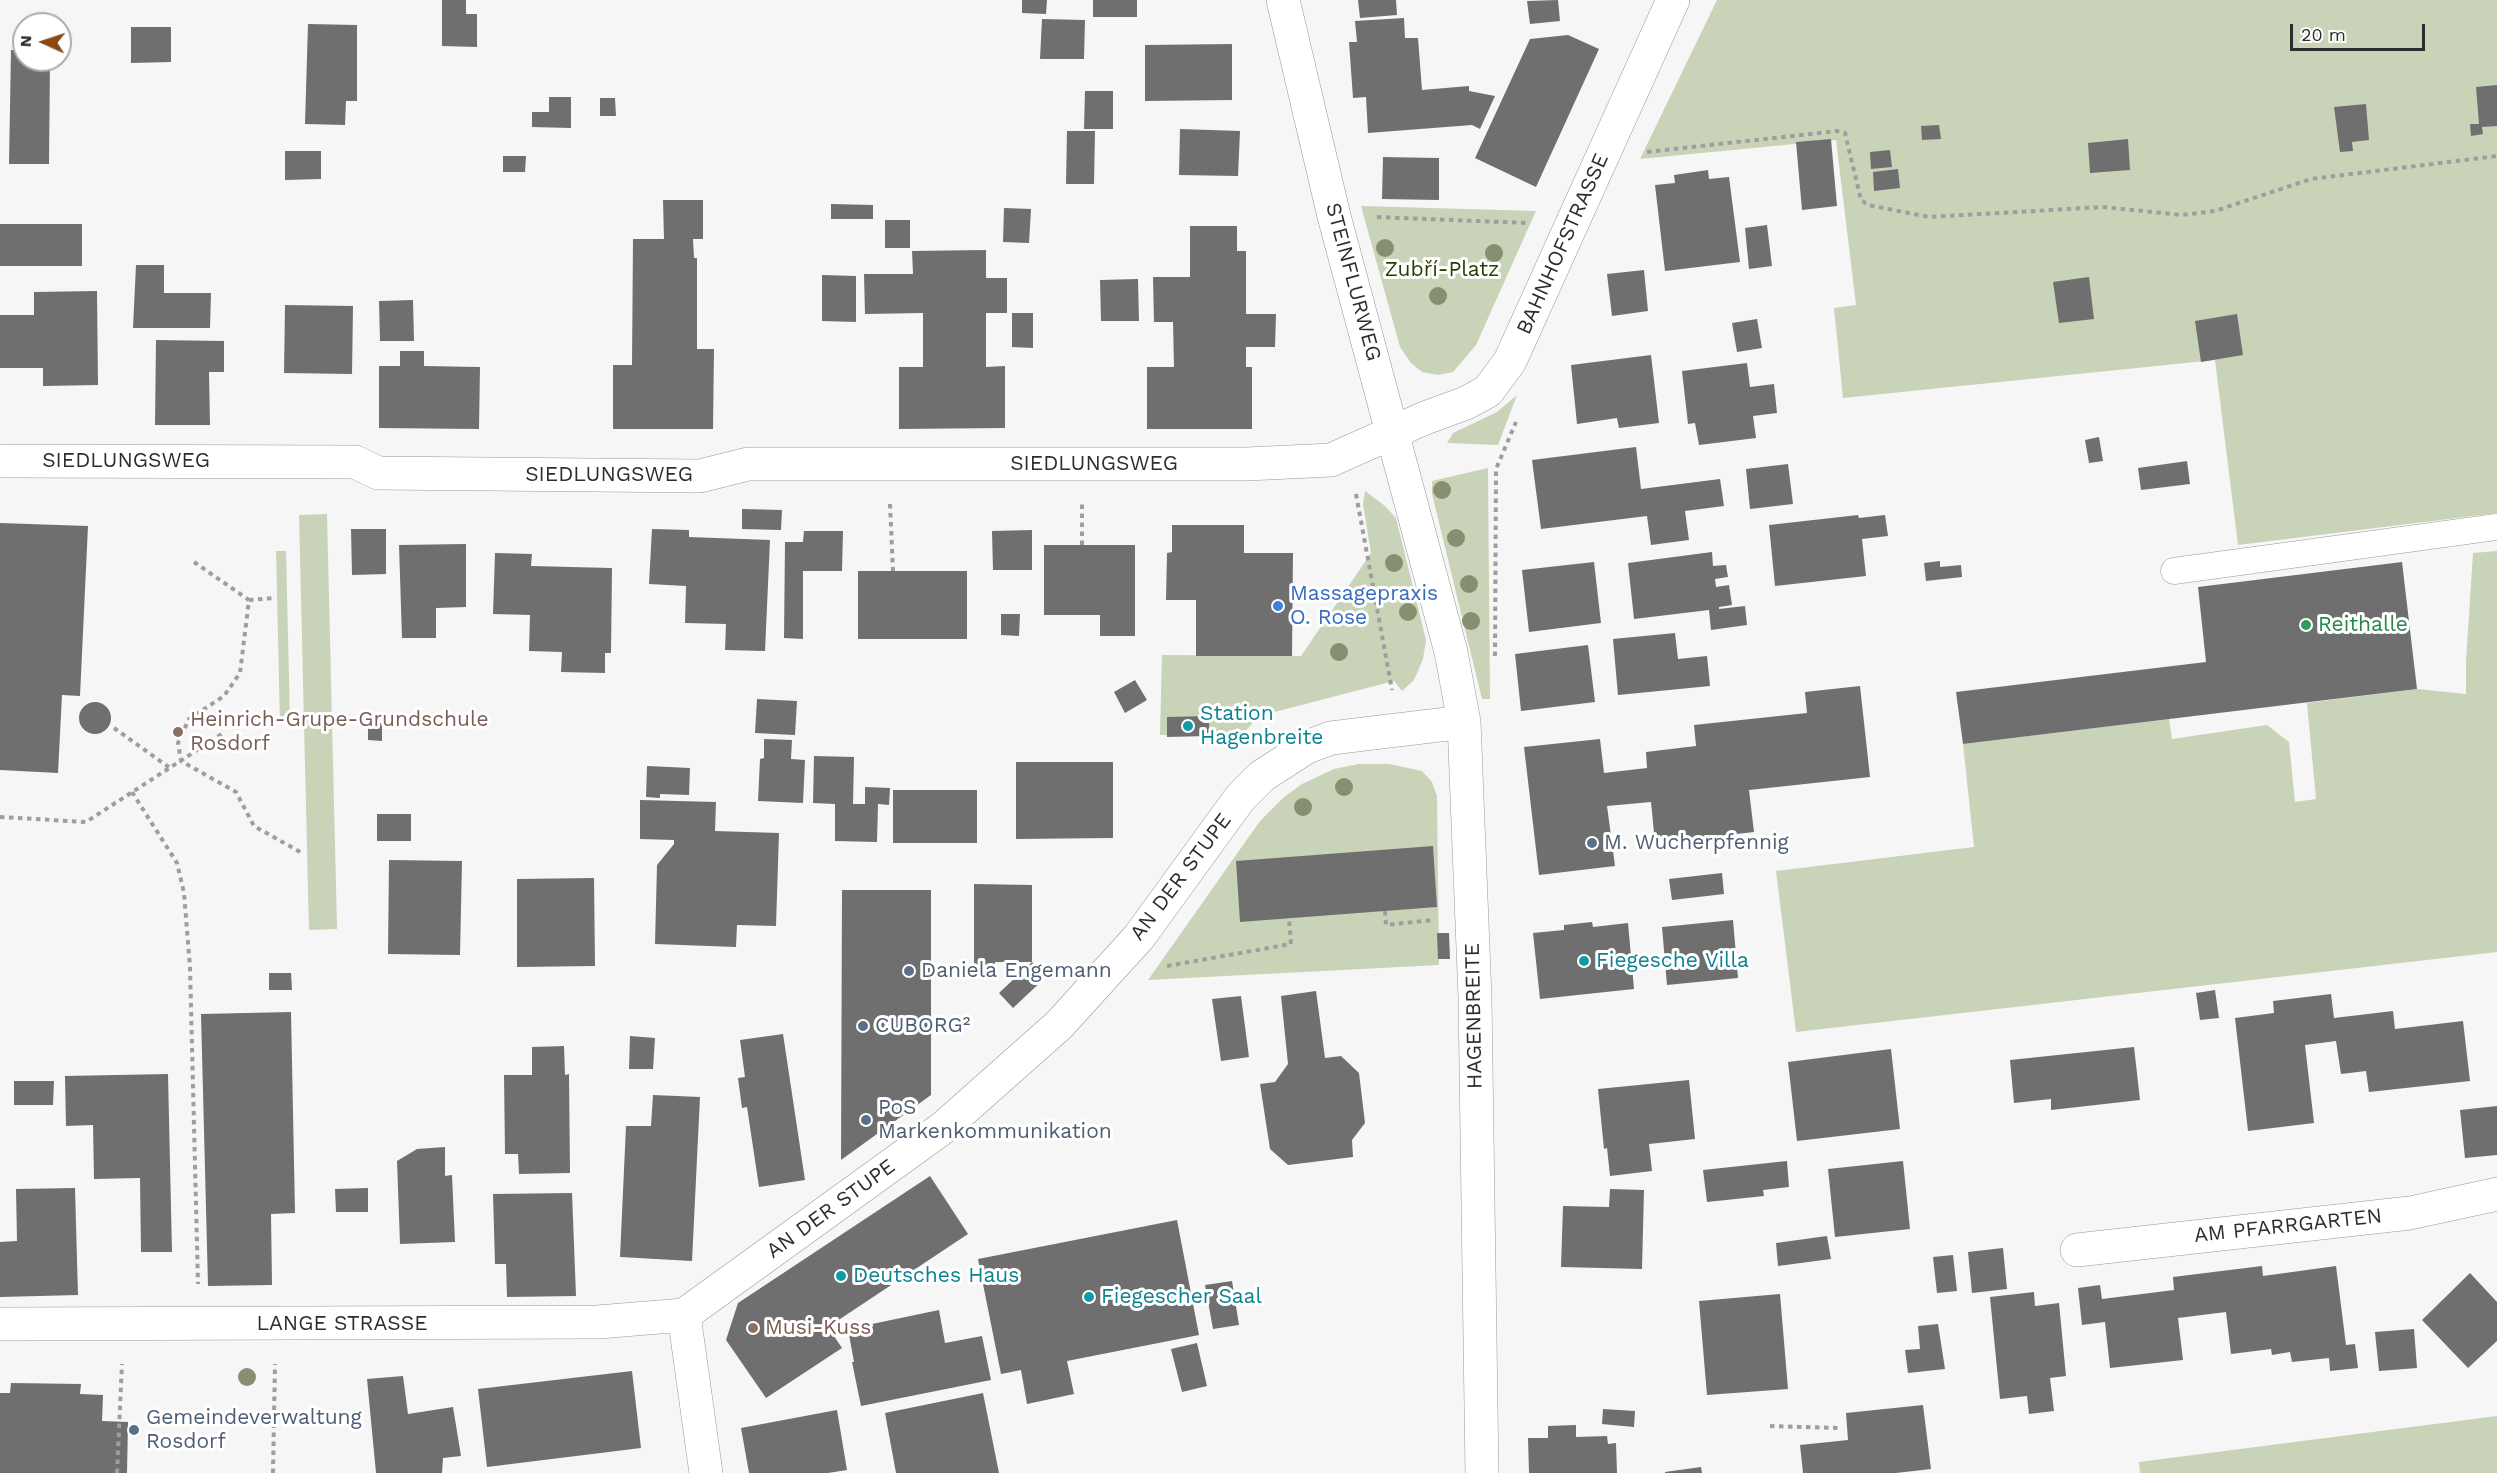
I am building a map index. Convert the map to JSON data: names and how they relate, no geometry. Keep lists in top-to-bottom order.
{
  "streets": {
    "street": [
      "BAHNHOFSTRASSE",
      "STEINFLURWEG",
      "SIEDLUNGSWEG",
      "AN DER STUPE",
      "HAGENBREITE",
      "AM PFARRGARTEN",
      "LANGE STRASSE"
    ]
  },
  "crossings": [
    ["BAHNHOFSTRASSE", "STEINFLURWEG"],
    ["BAHNHOFSTRASSE", "SIEDLUNGSWEG"],
    ["STEINFLURWEG", "SIEDLUNGSWEG"],
    ["STEINFLURWEG", "HAGENBREITE"],
    ["AN DER STUPE", "HAGENBREITE"],
    ["AN DER STUPE", "LANGE STRASSE"]
  ],
  "parks": ["Zubří-Platz"],
  "places": [
    "Massagepraxis O. Rose",
    "Reithalle",
    "Station Hagenbreite",
    "Heinrich-Grupe-Grundschule Rosdorf",
    "M. Wucherpfennig",
    "Fiegesche Villa",
    "Daniela Engemann",
    "CUBORG²",
    "PoS Markenkommunikation",
    "Deutsches Haus",
    "Fiegescher Saal",
    "Musi-Kuss",
    "Gemeindeverwaltung Rosdorf"
  ],
  "scale_bar": "20 m",
  "north": "left"
}
